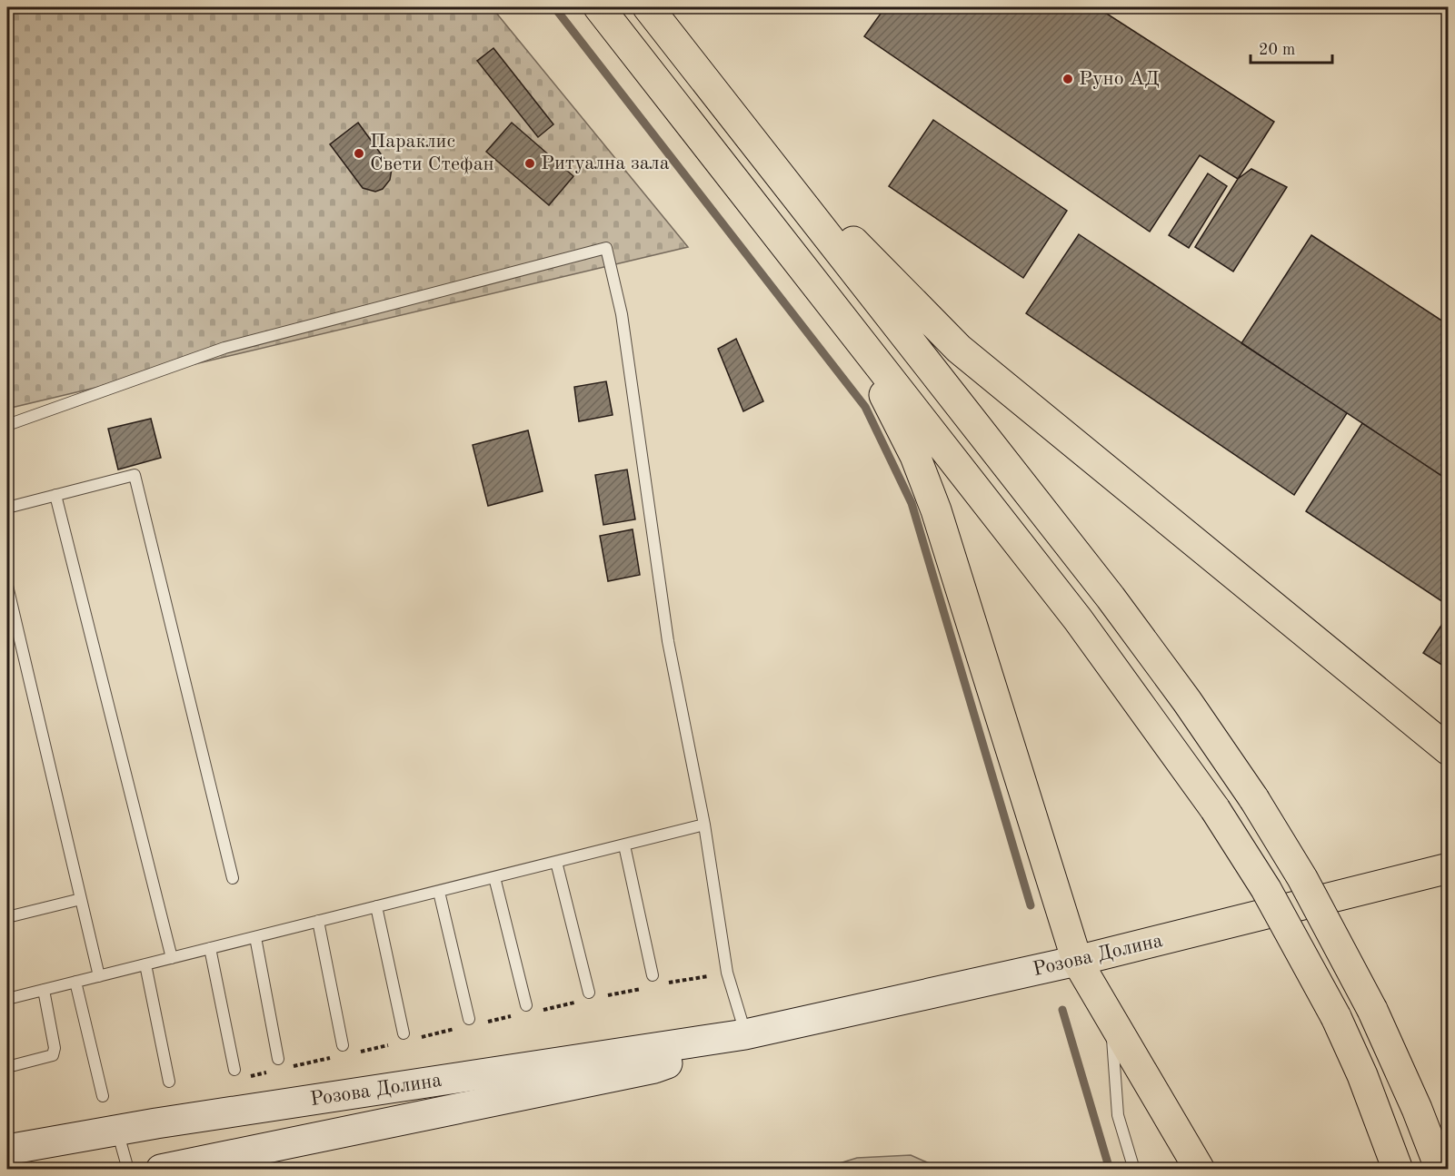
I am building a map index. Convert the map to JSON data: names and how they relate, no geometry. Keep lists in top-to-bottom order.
{
  "streets": {
    "main road": ["Розова Долина"]
  },
  "places": ["Руно АД", "Параклис Свети Стефан", "Ритуална зала"],
  "scale_bar": "20 m"
}
